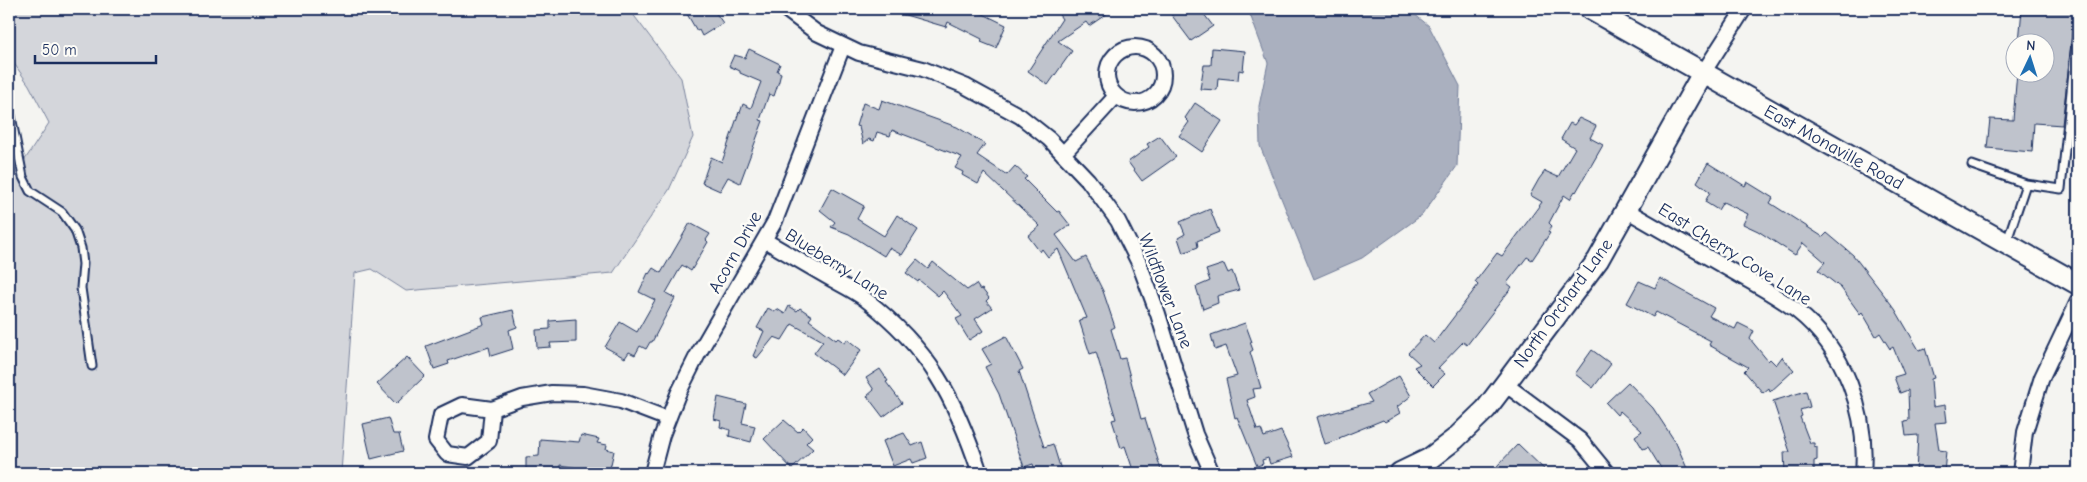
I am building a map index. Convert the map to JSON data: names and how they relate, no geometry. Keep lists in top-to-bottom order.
{
  "streets": {
    "main road": ["East Monaville Road", "North Orchard Lane"],
    "street": [
      "Acorn Drive",
      "East Cherry Cove Lane",
      "Blueberry Lane",
      "Wildflower Lane"
    ]
  },
  "crossings": [
    ["East Monaville Road", "North Orchard Lane"],
    ["Acorn Drive", "Blueberry Lane"],
    ["Acorn Drive", "Wildflower Lane"],
    ["East Cherry Cove Lane", "North Orchard Lane"]
  ],
  "scale_bar": "50 m",
  "north": "top"
}
